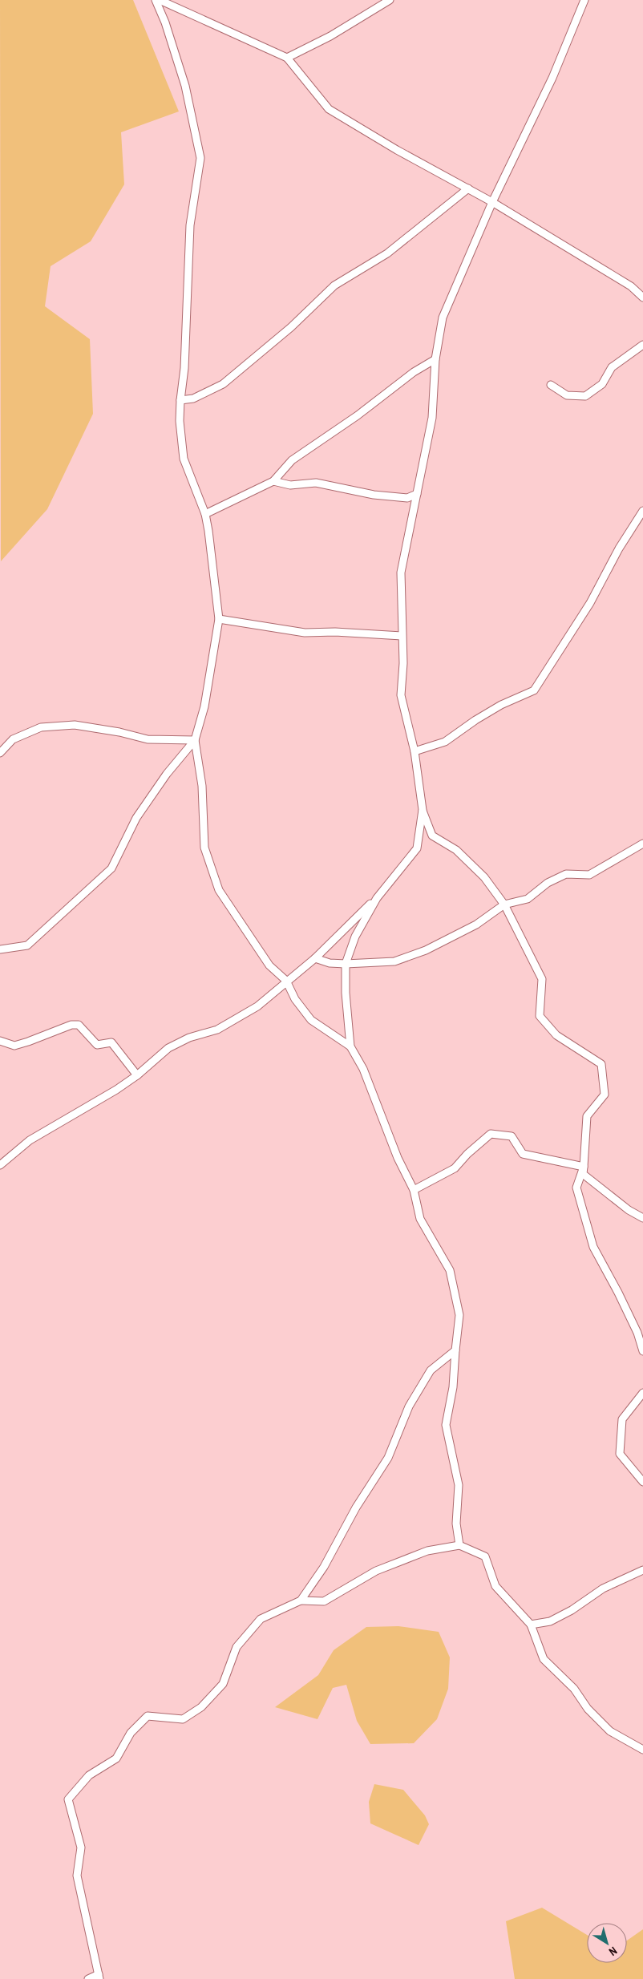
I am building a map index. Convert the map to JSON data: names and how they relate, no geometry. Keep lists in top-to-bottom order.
{
  "north": "bottom right"
}
